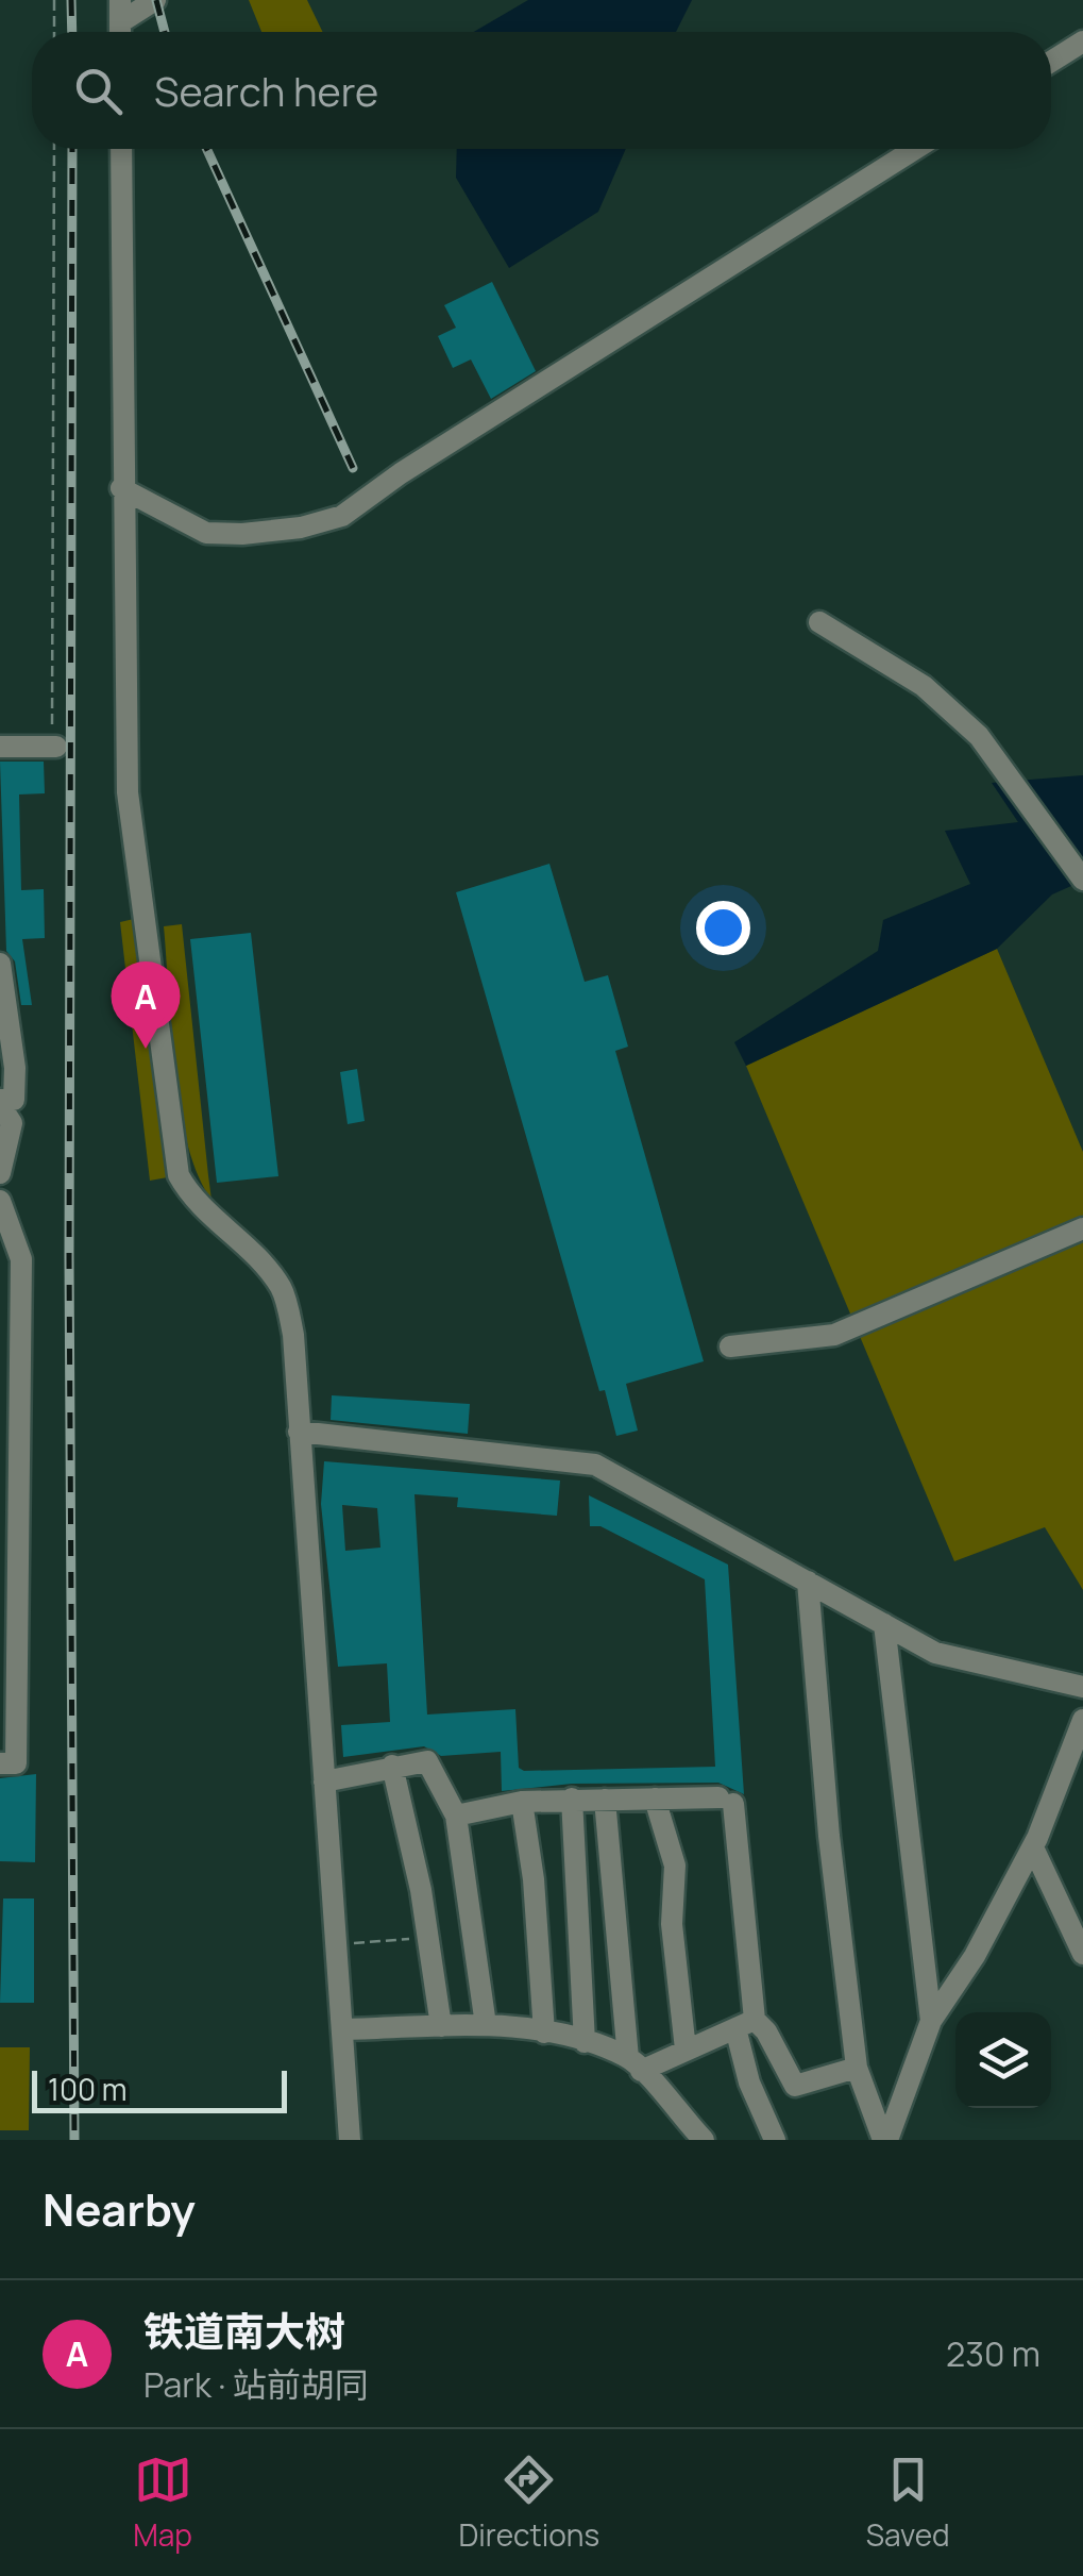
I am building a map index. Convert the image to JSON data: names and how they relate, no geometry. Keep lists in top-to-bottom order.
{
  "scale_bar": "100 m",
  "page": {
    "search": "Search here",
    "pins": "A",
    "scale": "100 m",
    "heading": "Nearby",
    "list": [
      {
        "mark": "A",
        "name": "铁道南大树",
        "note": "Park · 站前胡同",
        "value": "230 m"
      }
    ],
    "nav": ["Map", "Directions", "Saved"]
  }
}
